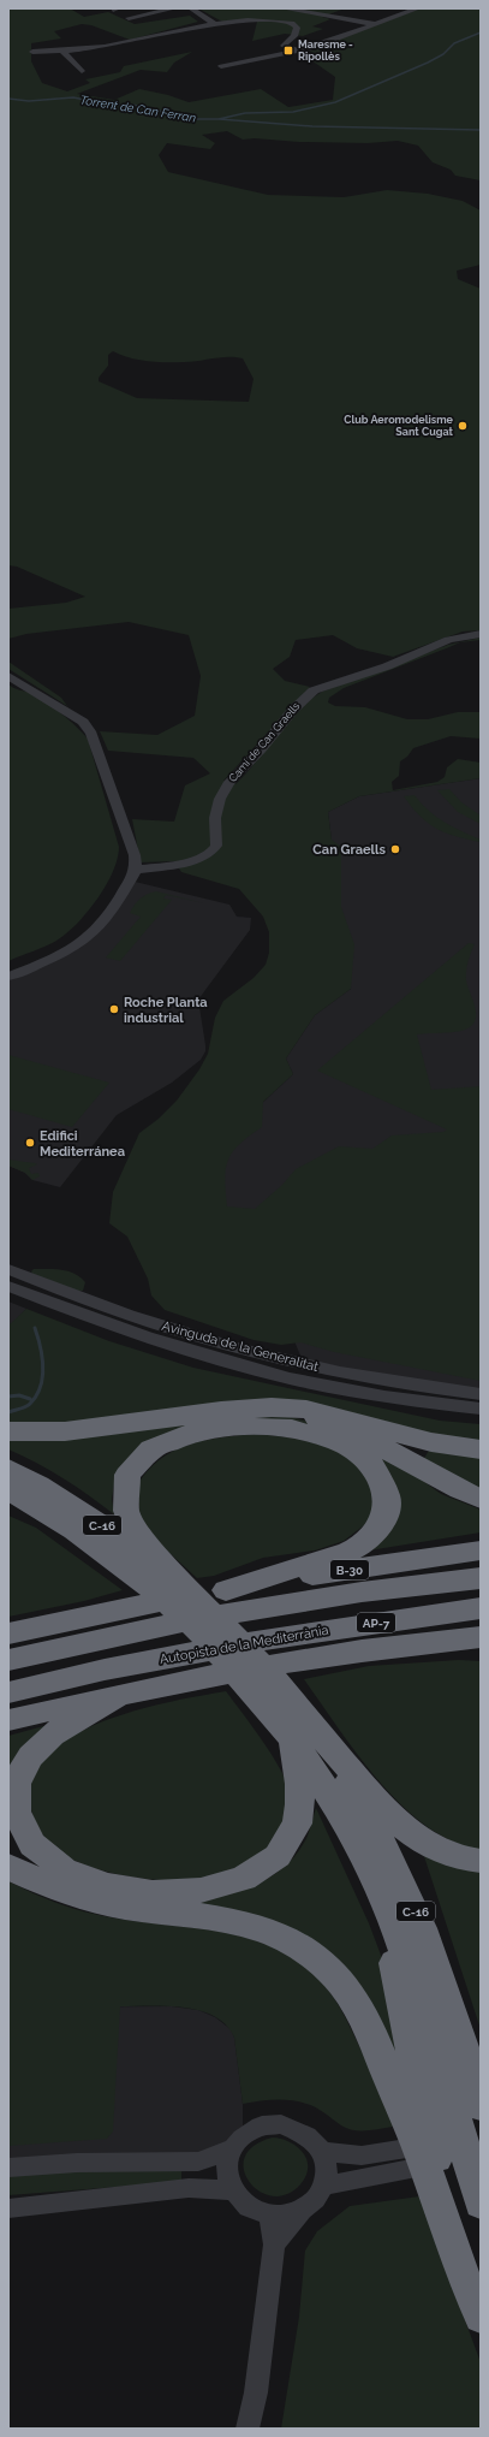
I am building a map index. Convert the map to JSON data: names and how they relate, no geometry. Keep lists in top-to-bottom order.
{
  "streets": {
    "highway": [
      "C-16",
      "B-30",
      "AP-7",
      "Autopista de la Mediterrània"
    ],
    "street": ["Camí de Can Graells", "Avinguda de la Generalitat"]
  },
  "crossings": [
    ["C-16", "B-30"]
  ],
  "water": ["Torrent de Can Ferran"],
  "places": {
    "transit": ["Maresme - Ripollès"],
    "other": [
      "Club Aeromodelisme Sant Cugat",
      "Can Graells",
      "Roche Planta industrial",
      "Edifici Mediterránea"
    ]
  }
}
